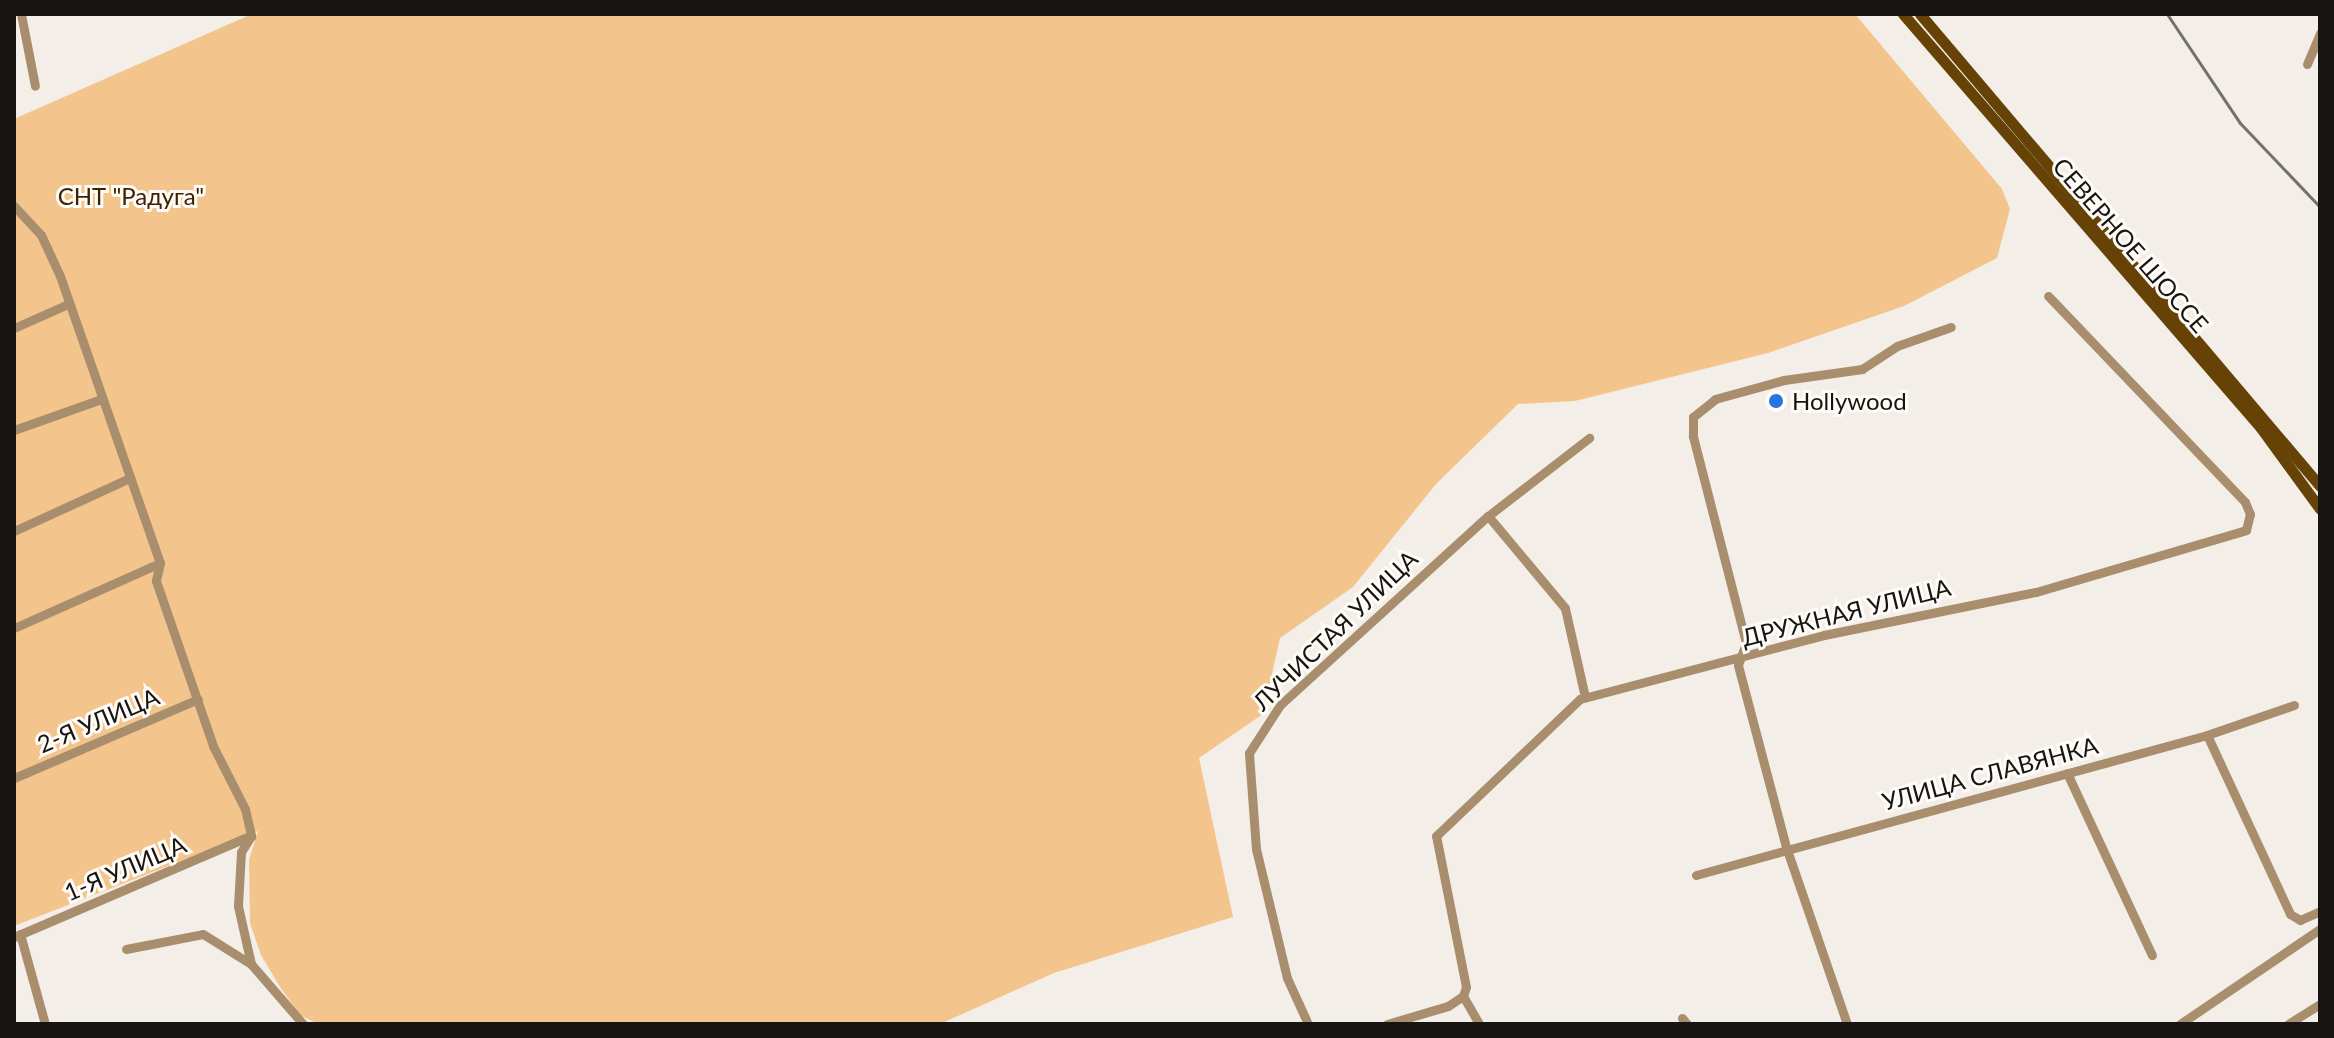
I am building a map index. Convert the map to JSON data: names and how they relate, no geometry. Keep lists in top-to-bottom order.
{
  "streets": {
    "main road": ["СЕВЕРНОЕ ШОССЕ"],
    "street": [
      "ДРУЖНАЯ УЛИЦА",
      "ЛУЧИСТАЯ УЛИЦА",
      "2-Я УЛИЦА",
      "УЛИЦА СЛАВЯНКА",
      "1-Я УЛИЦА"
    ]
  },
  "parks": ["СНТ \"Радуга\""],
  "places": ["Hollywood"]
}
